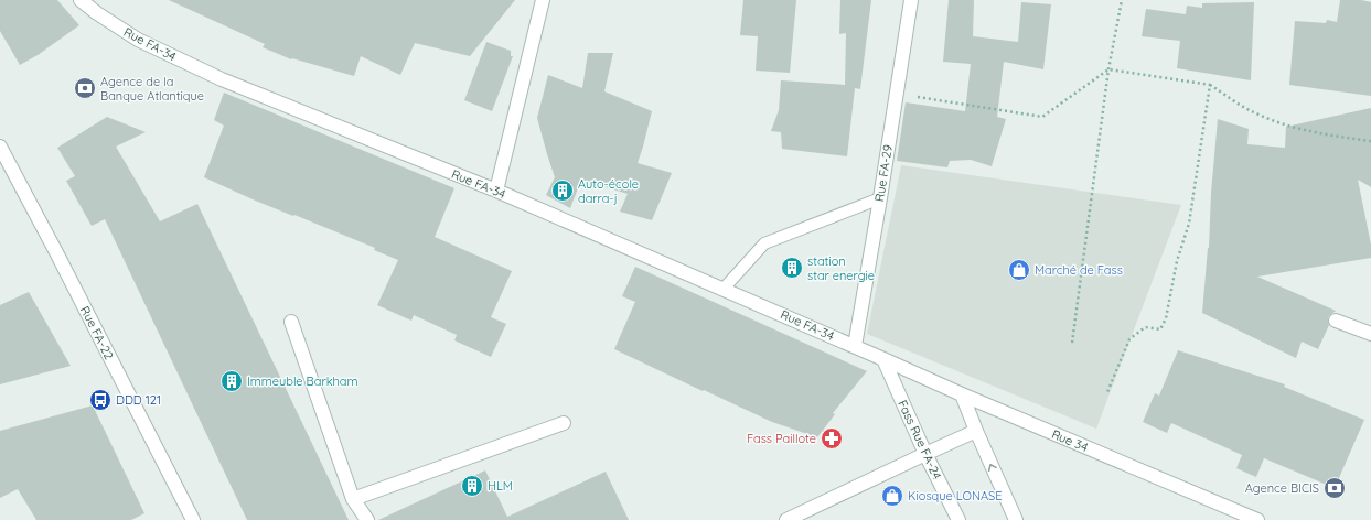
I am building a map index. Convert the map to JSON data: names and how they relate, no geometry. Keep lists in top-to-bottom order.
{
  "streets": {
    "street": [
      "Rue FA-34",
      "Rue FA-29",
      "Rue FA-22",
      "Fass Rue FA-24",
      "Rue 34"
    ]
  },
  "crossings": [
    ["Rue FA-34", "Rue FA-29"],
    ["Rue FA-34", "Fass Rue FA-24"],
    ["Rue FA-34", "Rue 34"],
    ["Fass Rue FA-24", "Rue 34"]
  ],
  "places": {
    "bank": ["Agence de la Banque Atlantique", "Agence BICIS"],
    "building": [
      "Auto-école darra-j",
      "station star energie",
      "Immeuble Barkham",
      "HLM"
    ],
    "shop": ["Marché de Fass", "Kiosque LONASE"],
    "bus stop": ["DDD 121"],
    "pharmacy": ["Fass Paillote"]
  }
}
